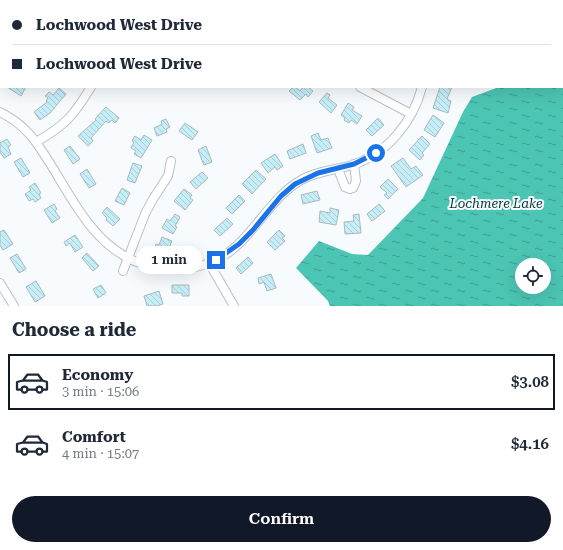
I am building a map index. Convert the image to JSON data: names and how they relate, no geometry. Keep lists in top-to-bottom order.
{
  "water": ["Lochmere Lake"],
  "page": {
    "banner": ["Lochwood West Drive", "Lochwood West Drive"],
    "bubble": "1 min",
    "heading": "Choose a ride",
    "list": [
      {
        "name": "Economy",
        "note": "3 min · 15:06",
        "value": "$3.08"
      },
      {
        "name": "Comfort",
        "note": "4 min · 15:07",
        "value": "$4.16"
      }
    ],
    "buttons": "Confirm"
  }
}
